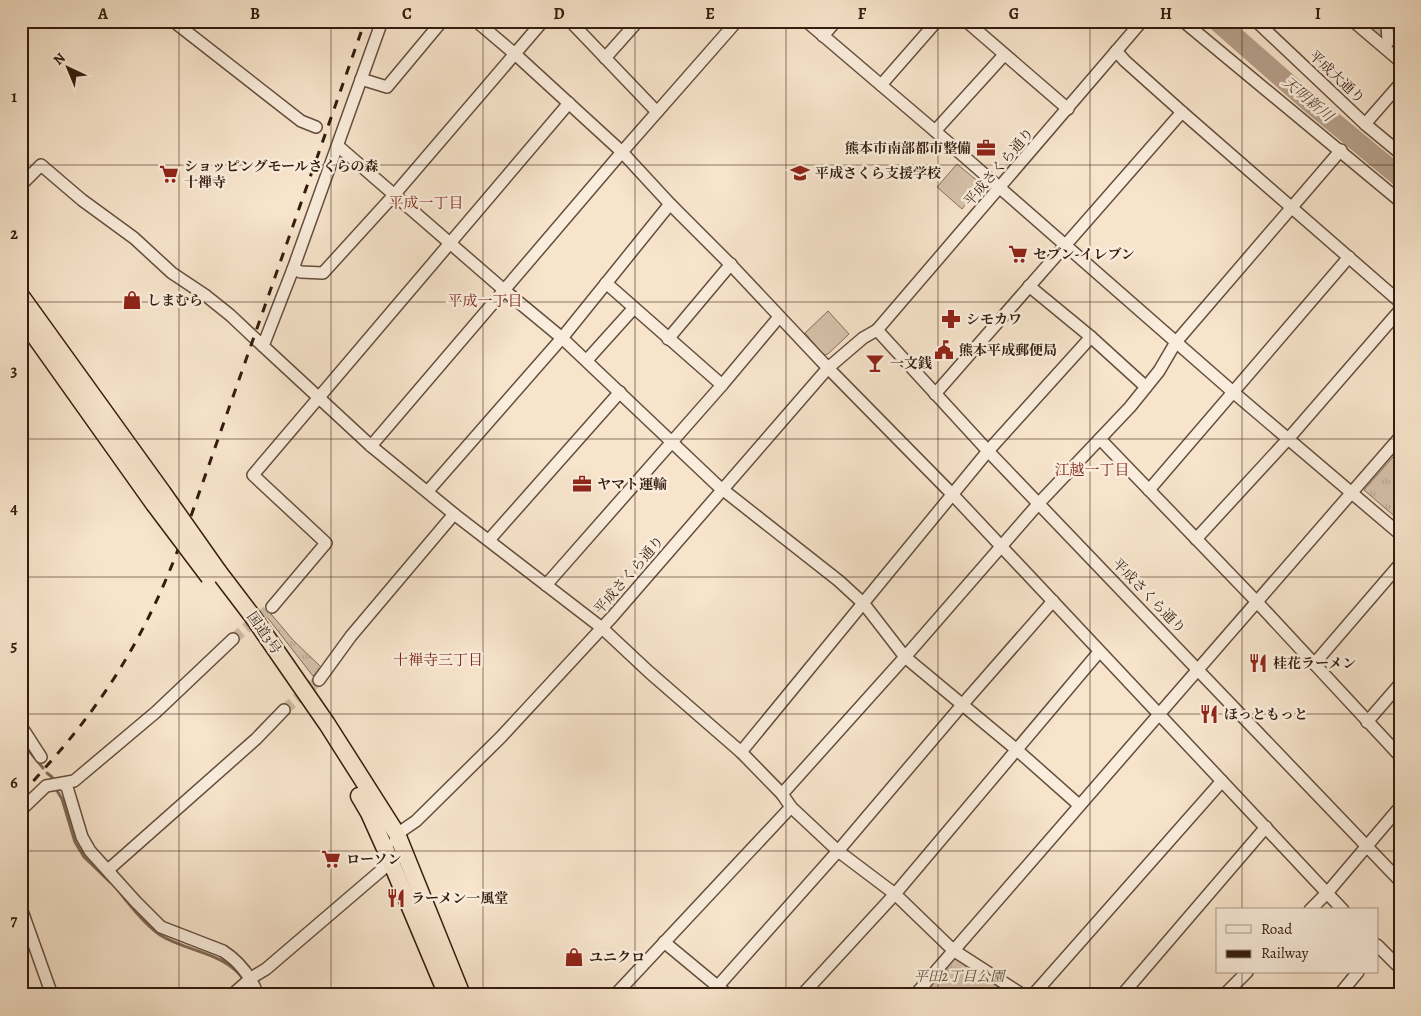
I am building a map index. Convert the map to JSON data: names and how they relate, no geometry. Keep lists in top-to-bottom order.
{
  "streets": {
    "highway": ["国道3号"],
    "street": ["平成大通り", "平成さくら通り"]
  },
  "crossings": [
    ["平成さくら通り", "国道3号"]
  ],
  "districts": [
    "平成一丁目",
    "平成一丁目",
    "江越一丁目",
    "十禅寺三丁目"
  ],
  "water": ["天明新川"],
  "parks": ["平田2丁目公園"],
  "places": {
    "office": ["熊本市南部都市整備", "ヤマト運輸"],
    "school or university": ["平成さくら支援学校"],
    "supermarket": ["ショッピングモールさくらの森 十禅寺", "セブン-イレブン", "ローソン"],
    "shop": ["しまむら", "ユニクロ"],
    "pharmacy": ["シモカワ"],
    "public building": ["熊本平成郵便局"],
    "bar": ["一文銭"],
    "restaurant": ["桂花ラーメン", "ほっともっと", "ラーメン一風堂"]
  },
  "legend": ["Road", "Railway"],
  "north": "top left",
  "grid": {
    "columns": [
      "A",
      "B",
      "C",
      "D",
      "E",
      "F",
      "G",
      "H",
      "I"
    ],
    "rows": [
      "1",
      "2",
      "3",
      "4",
      "5",
      "6",
      "7"
    ]
  }
}
